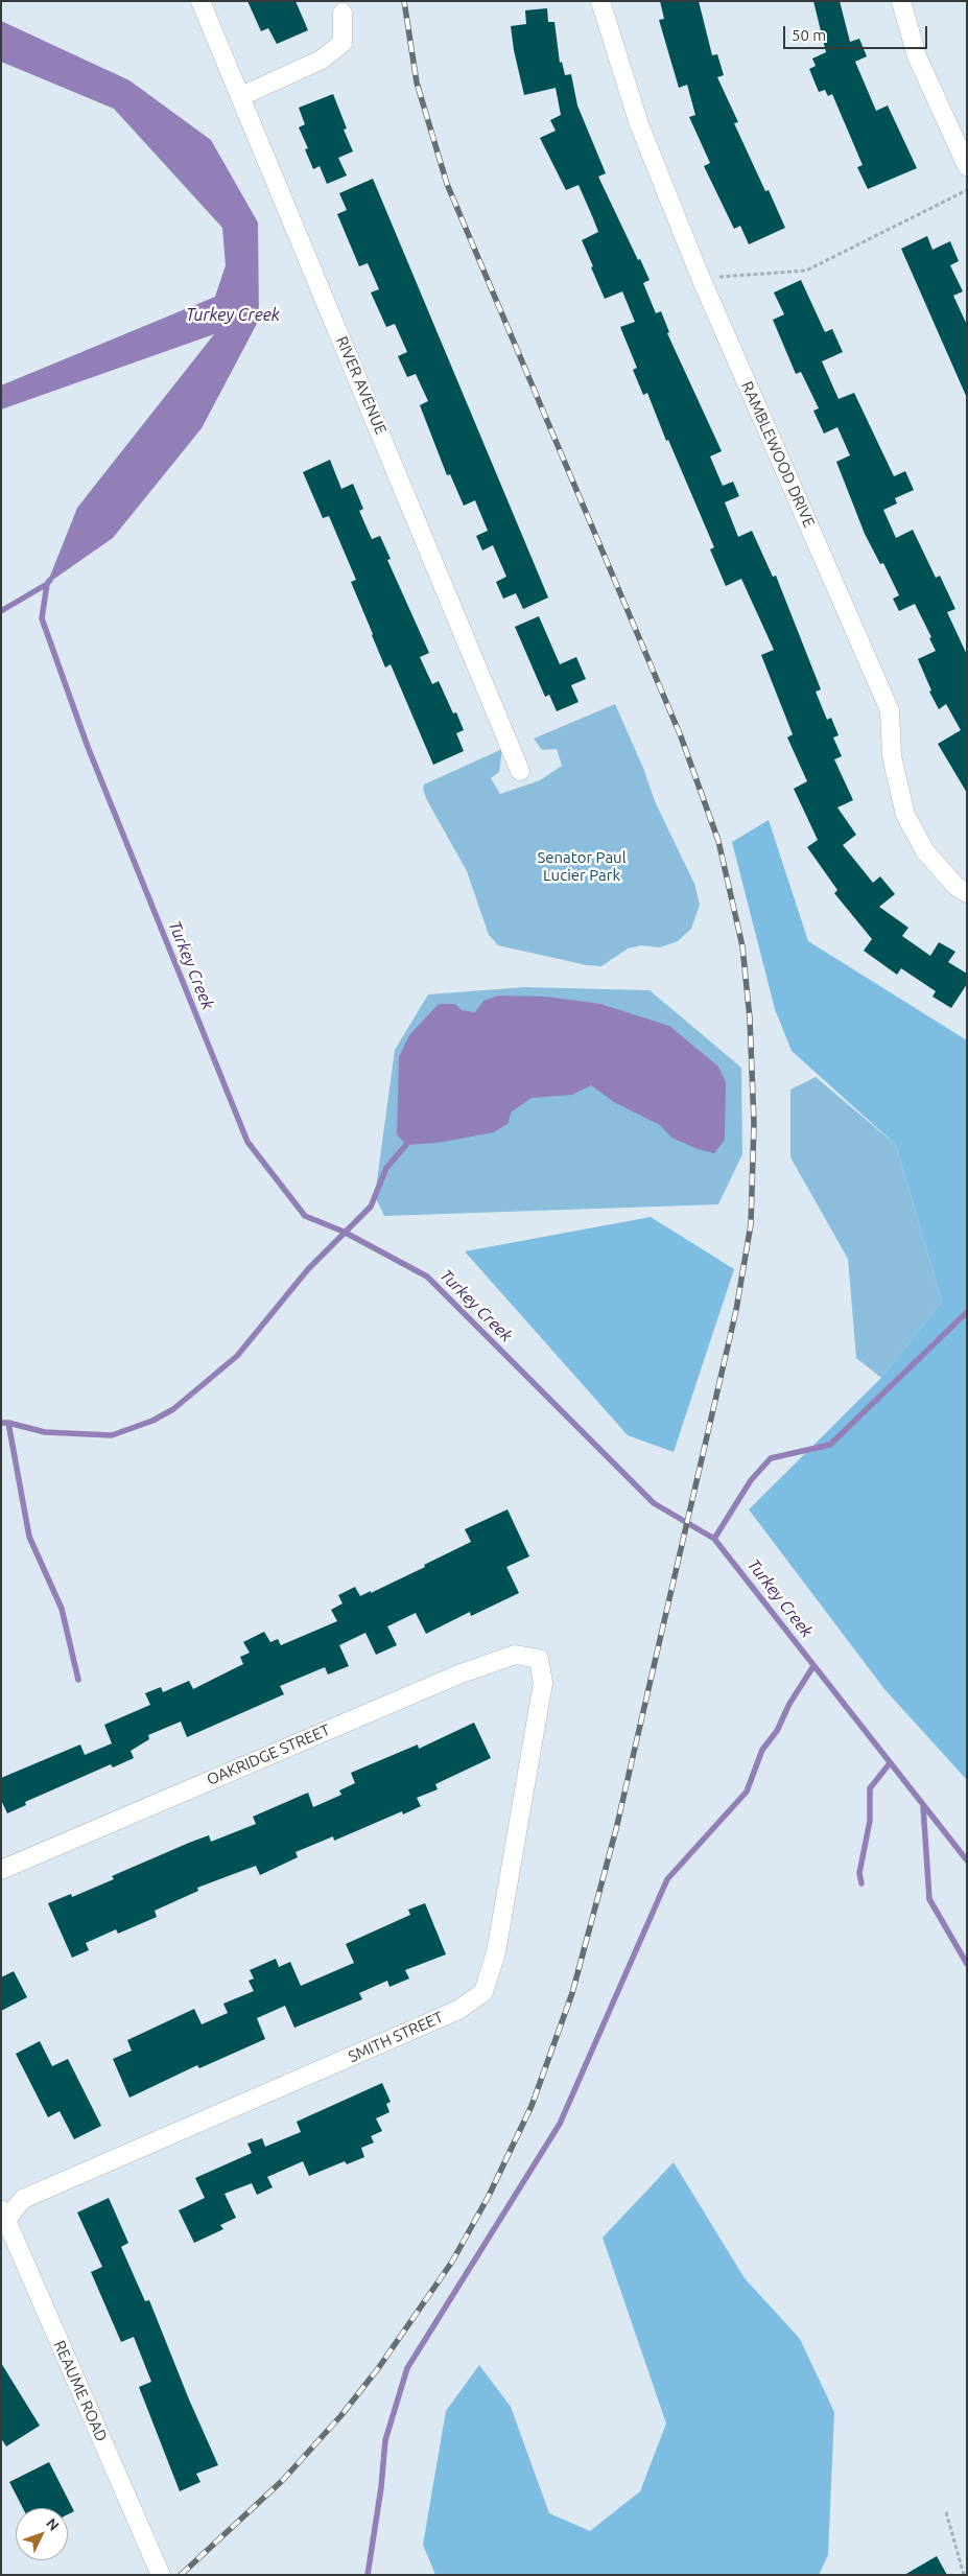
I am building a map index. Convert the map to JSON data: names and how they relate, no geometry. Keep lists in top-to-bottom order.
{
  "streets": {
    "street": [
      "RIVER AVENUE",
      "RAMBLEWOOD DRIVE",
      "OAKRIDGE STREET",
      "SMITH STREET",
      "REAUME ROAD"
    ]
  },
  "crossings": [
    ["OAKRIDGE STREET", "SMITH STREET"],
    ["SMITH STREET", "REAUME ROAD"]
  ],
  "water": ["Turkey Creek"],
  "parks": ["Senator Paul Lucier Park"],
  "scale_bar": "50 m",
  "north": "top right"
}
